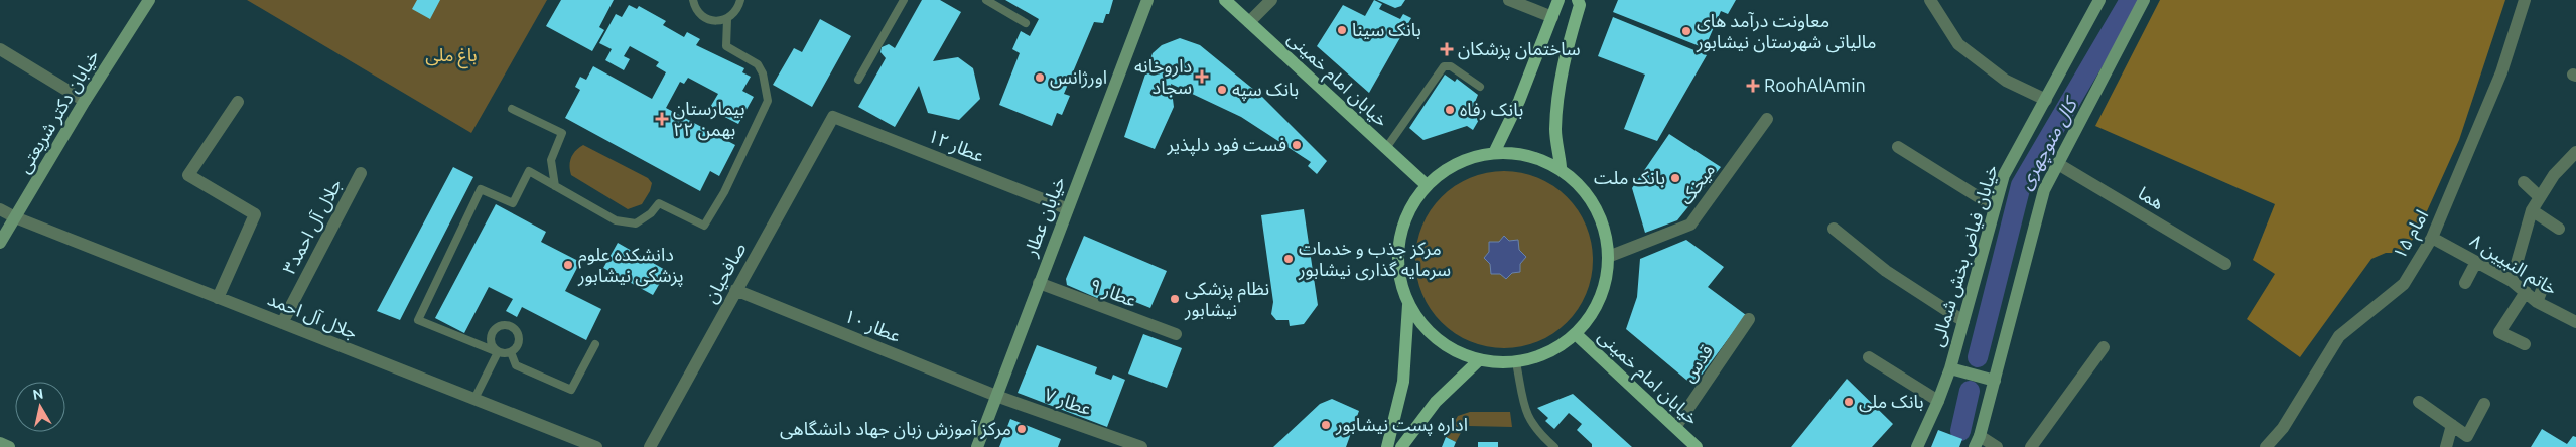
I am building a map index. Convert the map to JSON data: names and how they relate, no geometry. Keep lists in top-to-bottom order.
{
  "streets": {
    "main road": ["خیابان امام خمینی"],
    "street": [
      "خیابان دکتر شریعتی",
      "عطار ۱۲",
      "میخک",
      "هما",
      "خیابان عطار",
      "جلال آل احمد۳",
      "امام ۱۵",
      "خیابان فیاض بخش شمالی",
      "خاتم النبیین ۸",
      "صافحیان",
      "عطار ۹",
      "جلال آل احمد",
      "عطار ۱۰",
      "قدس",
      "عطار ۷"
    ]
  },
  "crossings": [
    ["خیابان امام خمینی", "قدس"],
    ["خیابان دکتر شریعتی", "جلال آل احمد"],
    ["عطار ۱۲", "خیابان عطار"],
    ["عطار ۱۲", "صافحیان"],
    ["خیابان عطار", "عطار ۹"],
    ["خیابان عطار", "عطار ۱۰"],
    ["خیابان عطار", "عطار ۷"],
    ["جلال آل احمد۳", "جلال آل احمد"],
    ["امام ۱۵", "خاتم النبیین ۸"],
    ["صافحیان", "عطار ۱۰"],
    ["عطار ۱۰", "عطار ۷"]
  ],
  "water": ["کال منوچهری"],
  "parks": ["باغ ملی"],
  "places": {
    "other": [
      "بانک سینا",
      "معاونت درآمد های مالیاتی شهرستان نیشابور",
      "اورژانس",
      "بانک سپه",
      "بانک رفاه",
      "فست فود دلپذیر",
      "بانک ملت",
      "مرکز جذب و خدمات سرمایه گذاری نیشابور",
      "دانشکده علوم پزشکی نیشابور",
      "نظام پزشکی نیشابور",
      "بانک ملی",
      "اداره پست نیشابور",
      "مرکز آموزش زبان جهاد دانشگاهی"
    ],
    "health": [
      "ساختمان پزشکان",
      "داروخانه سجاد",
      "RoohAlAmin",
      "بیمارستان ۲۲ بهمن"
    ]
  },
  "north": "top"
}
